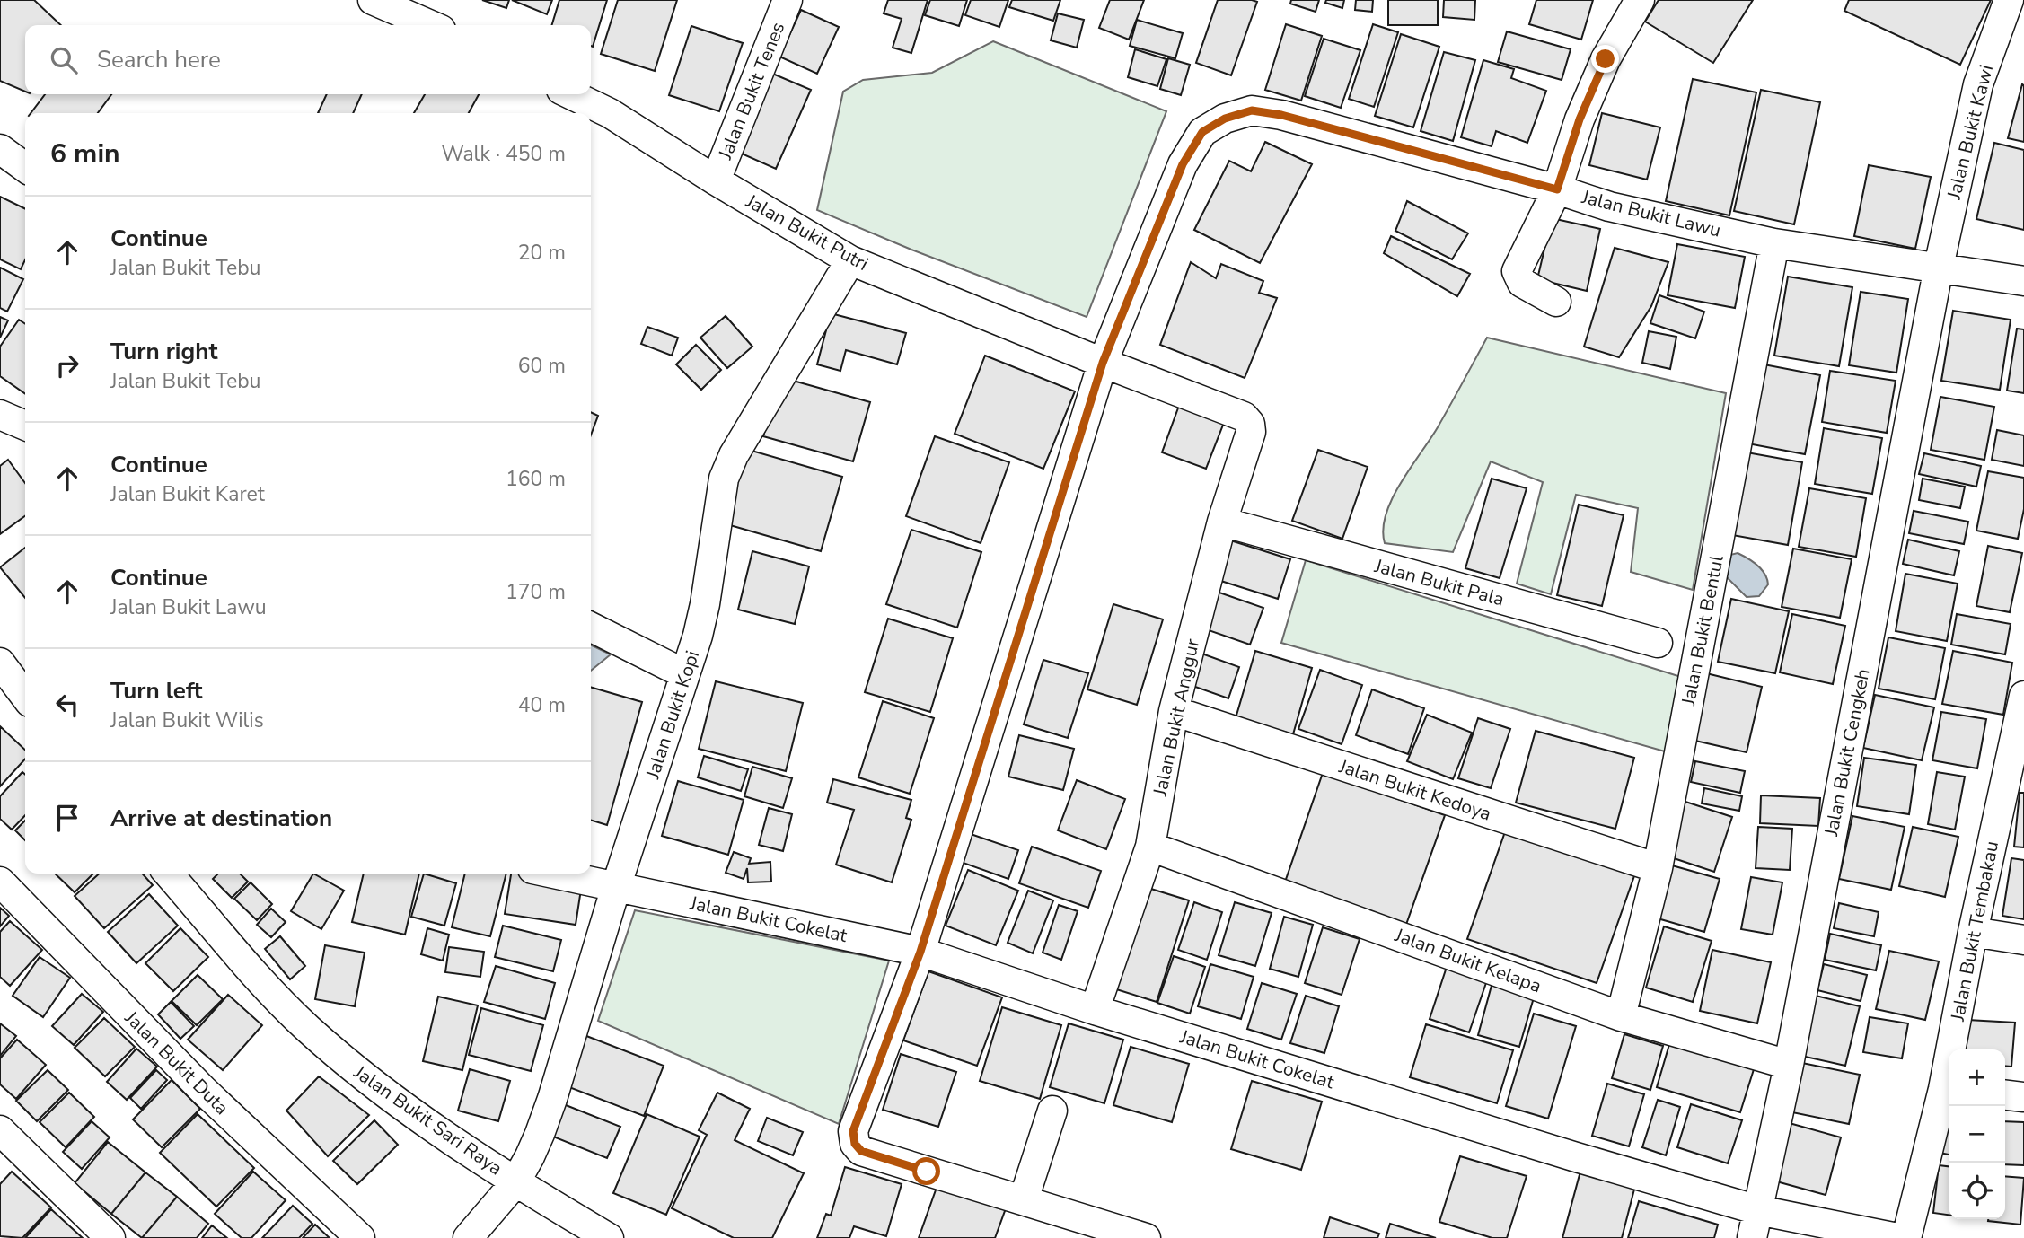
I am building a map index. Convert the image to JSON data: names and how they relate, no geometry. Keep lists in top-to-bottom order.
{
  "streets": {
    "street": [
      "Jalan Bukit Tenes",
      "Jalan Bukit Kawi",
      "Jalan Bukit Lawu",
      "Jalan Bukit Putri",
      "Jalan Bukit Pala",
      "Jalan Bukit Bentul",
      "Jalan Bukit Kopi",
      "Jalan Bukit Anggur",
      "Jalan Bukit Cengkeh",
      "Jalan Bukit Kedoya",
      "Jalan Bukit Cokelat",
      "Jalan Bukit Tembakau",
      "Jalan Bukit Kelapa",
      "Jalan Bukit Duta",
      "Jalan Bukit Sari Raya"
    ]
  },
  "crossings": [
    ["Jalan Bukit Tenes", "Jalan Bukit Putri"],
    ["Jalan Bukit Kawi", "Jalan Bukit Lawu"],
    ["Jalan Bukit Kawi", "Jalan Bukit Cengkeh"],
    ["Jalan Bukit Lawu", "Jalan Bukit Putri"],
    ["Jalan Bukit Lawu", "Jalan Bukit Bentul"],
    ["Jalan Bukit Lawu", "Jalan Bukit Cengkeh"],
    ["Jalan Bukit Lawu", "Jalan Bukit Cokelat"],
    ["Jalan Bukit Putri", "Jalan Bukit Kopi"],
    ["Jalan Bukit Putri", "Jalan Bukit Anggur"],
    ["Jalan Bukit Pala", "Jalan Bukit Anggur"],
    ["Jalan Bukit Bentul", "Jalan Bukit Kedoya"],
    ["Jalan Bukit Bentul", "Jalan Bukit Kelapa"],
    ["Jalan Bukit Kopi", "Jalan Bukit Cokelat"],
    ["Jalan Bukit Kopi", "Jalan Bukit Sari Raya"],
    ["Jalan Bukit Anggur", "Jalan Bukit Kedoya"],
    ["Jalan Bukit Anggur", "Jalan Bukit Cokelat"],
    ["Jalan Bukit Anggur", "Jalan Bukit Kelapa"],
    ["Jalan Bukit Cengkeh", "Jalan Bukit Cokelat"],
    ["Jalan Bukit Cengkeh", "Jalan Bukit Kelapa"]
  ],
  "page": {
    "search": "Search here",
    "heading": ["6 min", "Walk · 450 m"],
    "list": [
      ["Continue", "Jalan Bukit Tebu", "20 m"],
      ["Turn right", "Jalan Bukit Tebu", "60 m"],
      ["Continue", "Jalan Bukit Karet", "160 m"],
      ["Continue", "Jalan Bukit Lawu", "170 m"],
      ["Turn left", "Jalan Bukit Wilis", "40 m"],
      "Arrive at destination"
    ],
    "map_buttons": ["+", "−"]
  }
}
